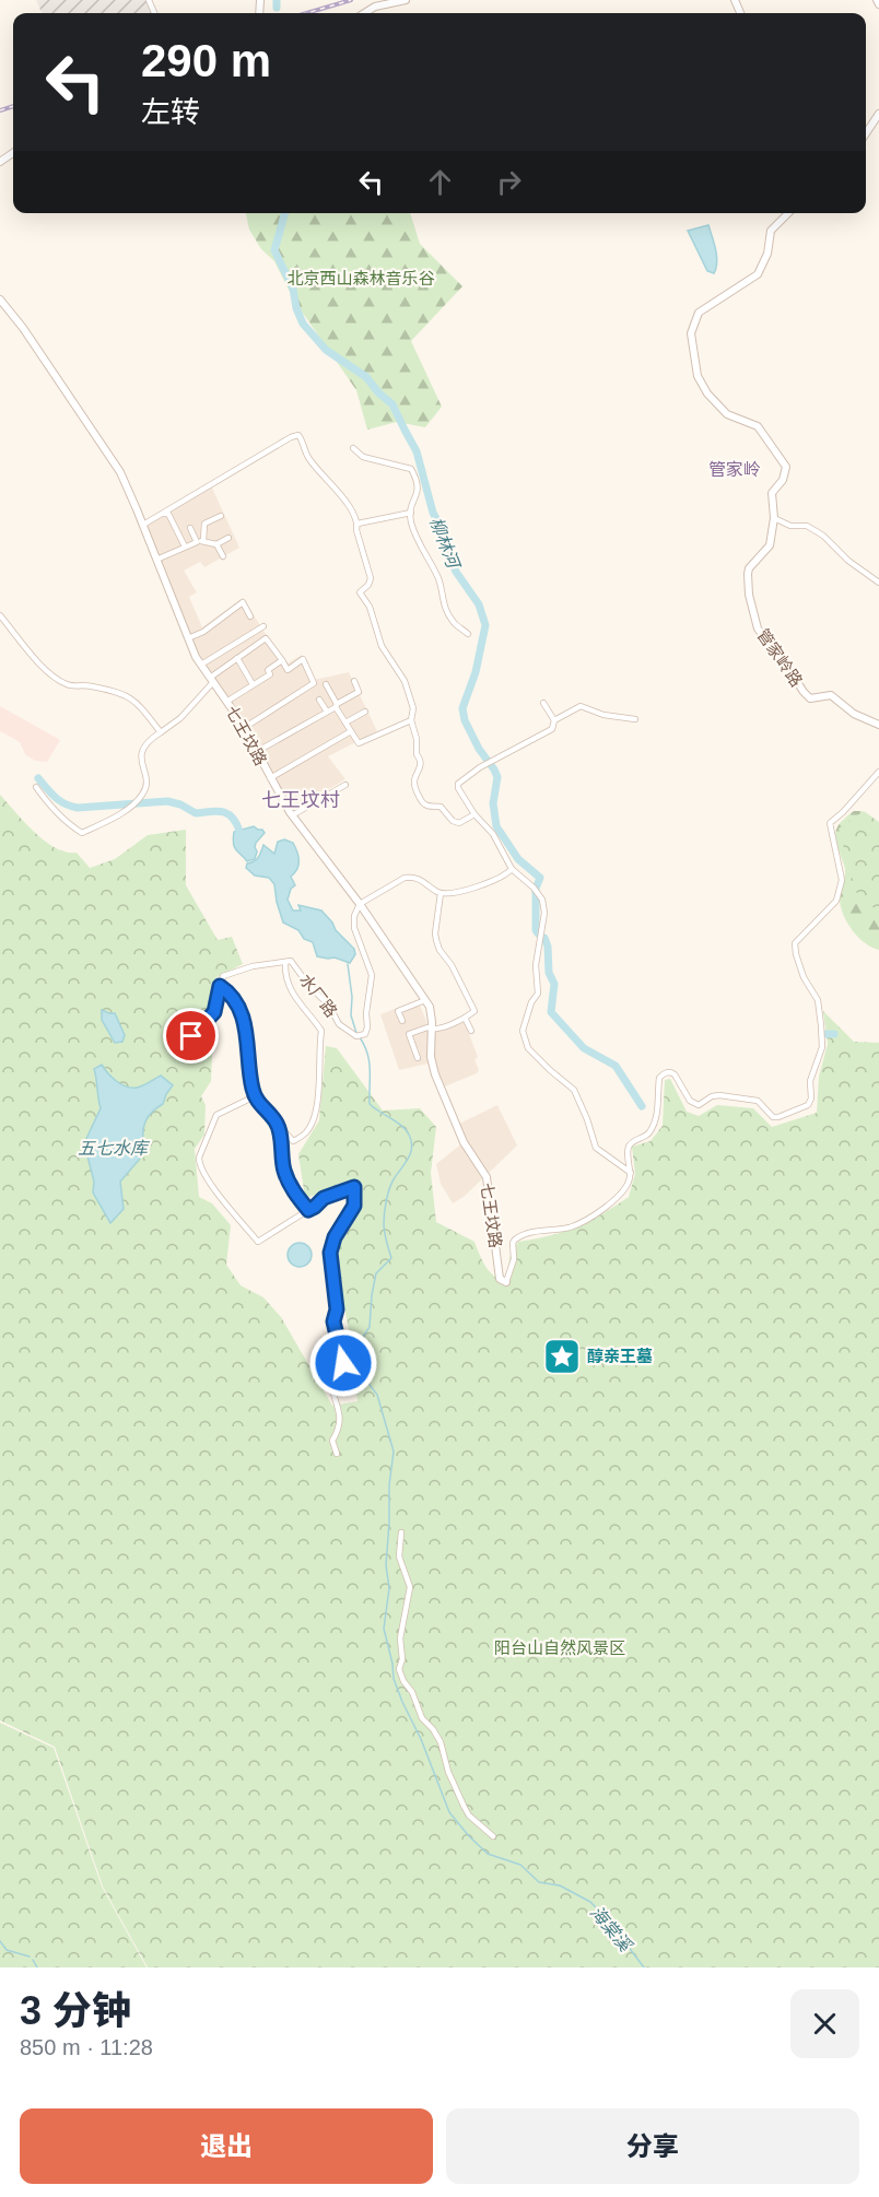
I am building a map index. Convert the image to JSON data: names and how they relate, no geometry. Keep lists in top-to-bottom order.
{
  "streets": {
    "street": ["管家岭路", "七王坟路", "水厂路"]
  },
  "crossings": [
    ["七王坟路", "水厂路"]
  ],
  "districts": ["管家岭", "七王坟村"],
  "water": ["柳林河", "五七水库", "海棠溪"],
  "parks": ["北京西山森林音乐谷", "阳台山自然风景区"],
  "places": {
    "place": ["醇亲王墓"]
  },
  "page": {
    "turn": ["290 m", "左转"],
    "heading": ["3 分钟", "850 m · 11:28"],
    "buttons": ["退出", "分享"]
  }
}
